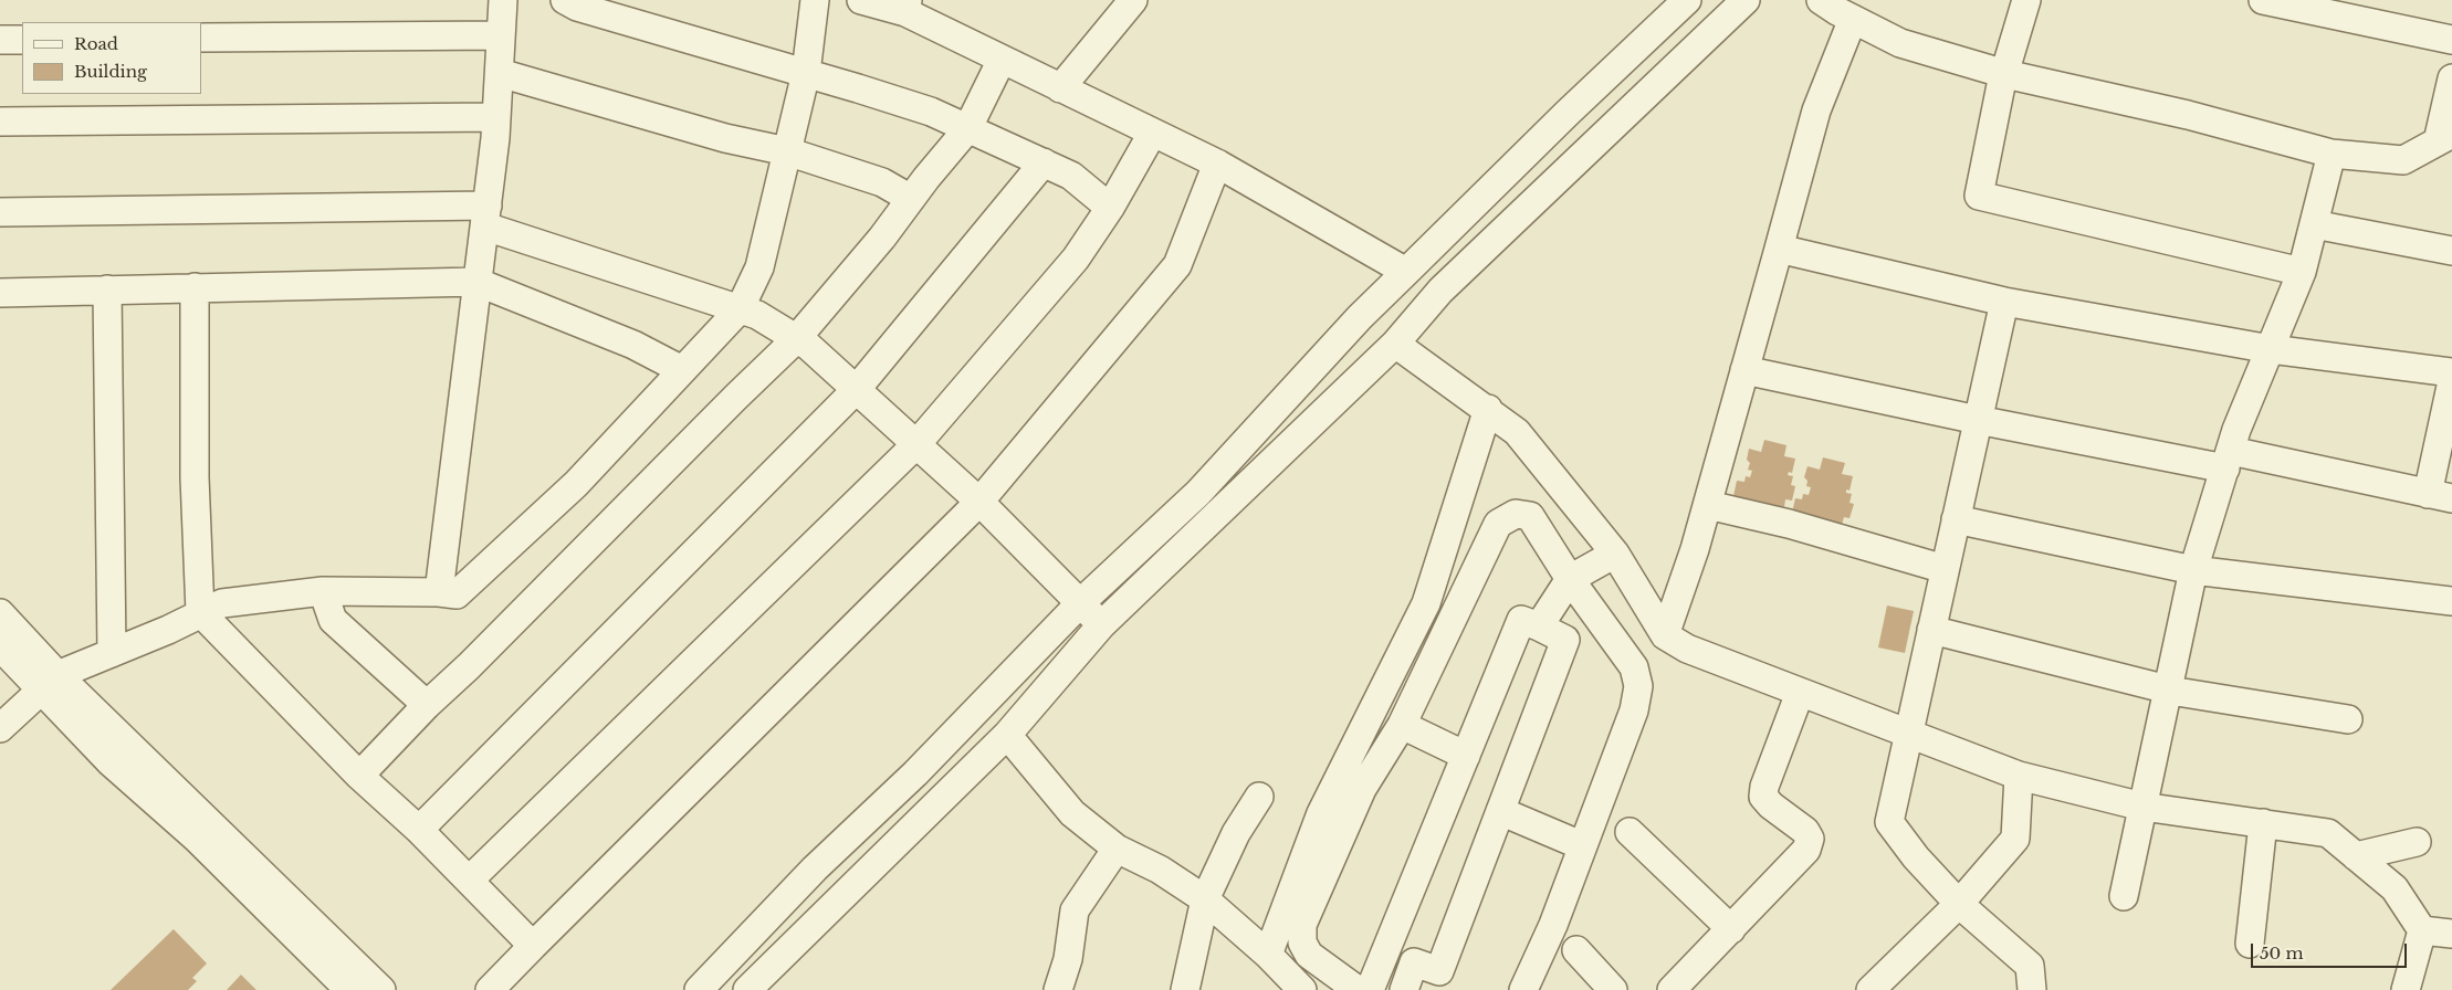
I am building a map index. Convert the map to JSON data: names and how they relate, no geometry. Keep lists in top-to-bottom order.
{
  "legend": ["Road", "Building"],
  "scale_bar": "50 m"
}
